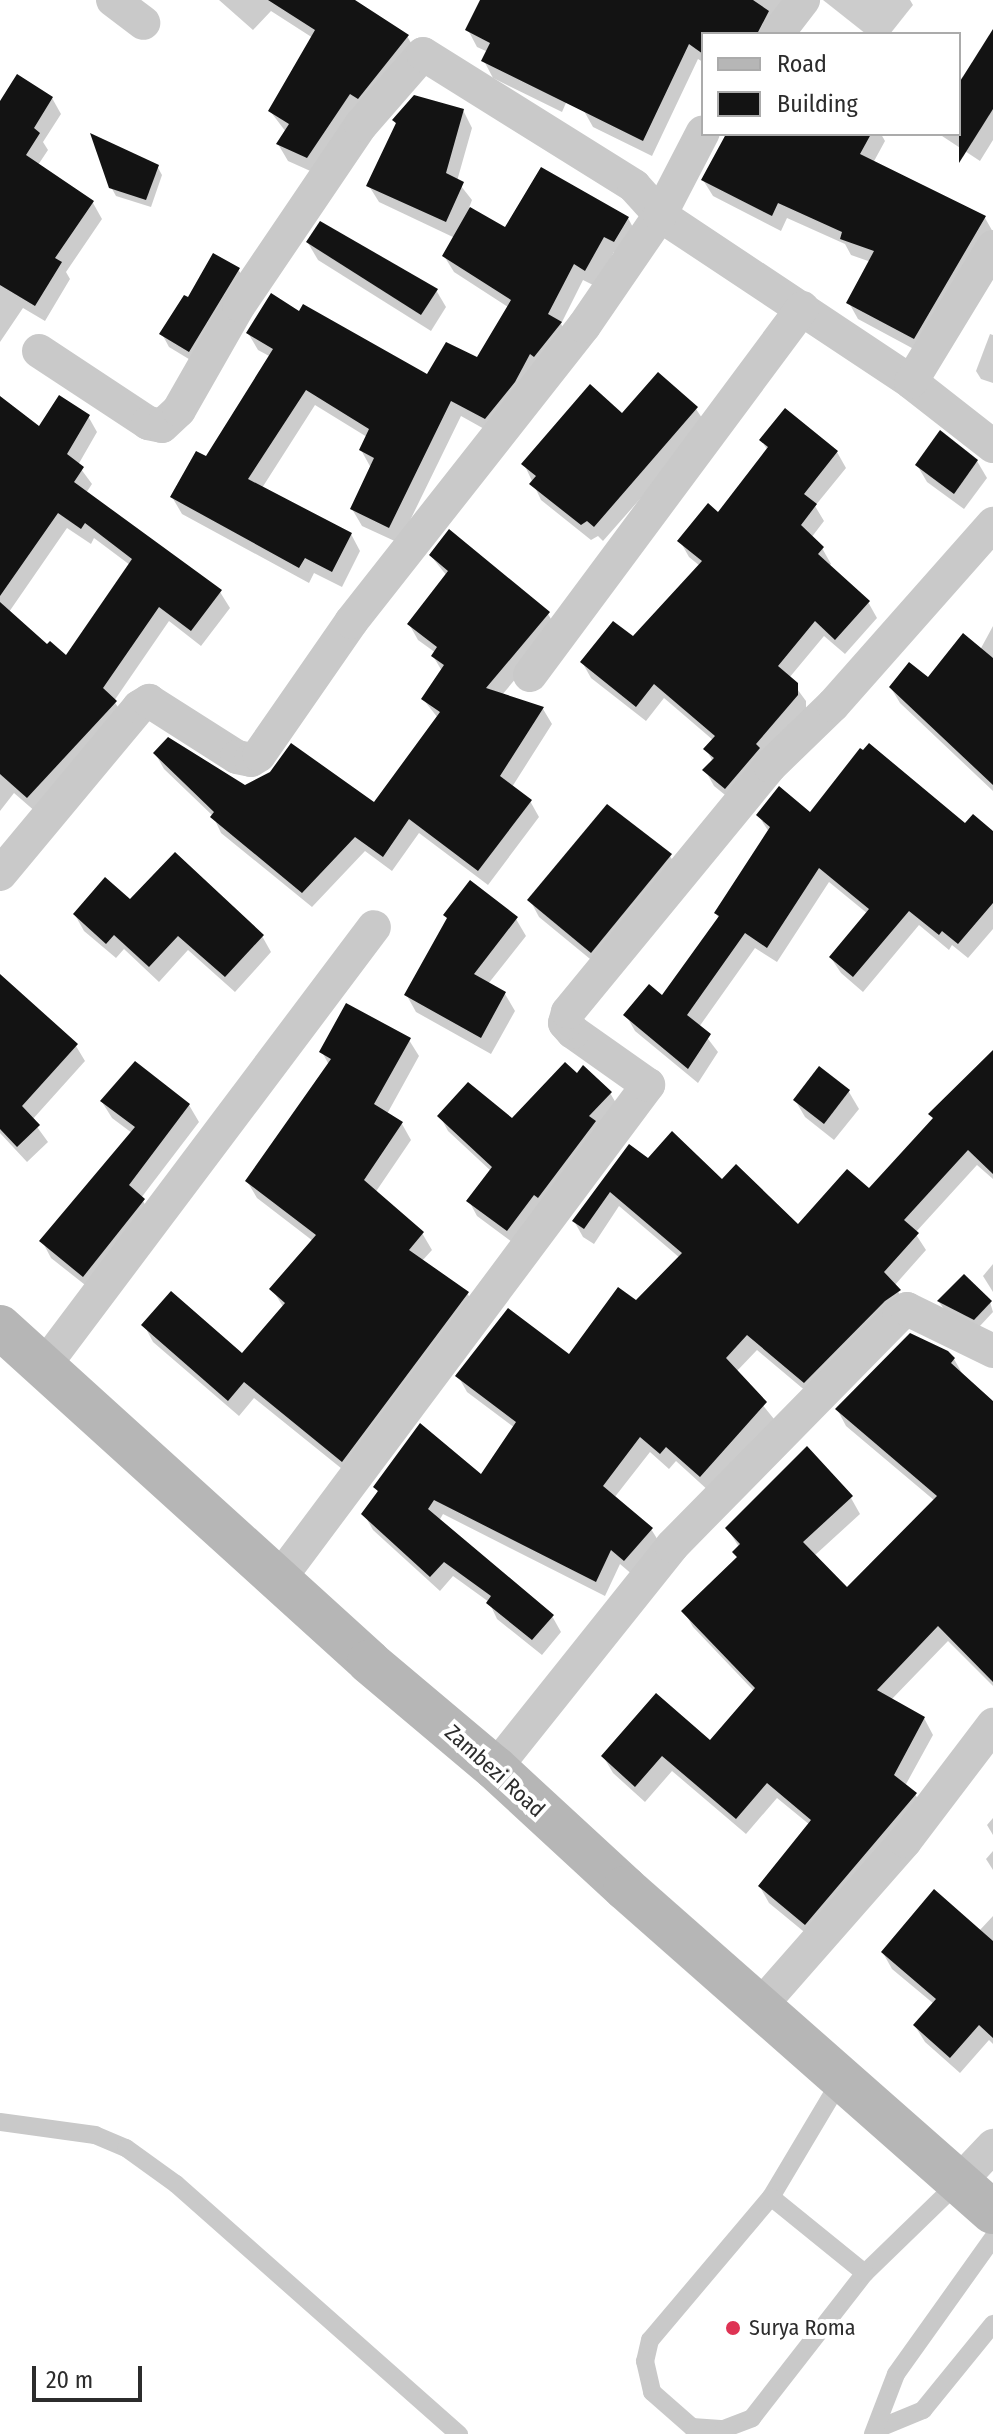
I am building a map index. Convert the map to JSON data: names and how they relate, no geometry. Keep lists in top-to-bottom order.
{
  "streets": {
    "main road": ["Zambezi Road"]
  },
  "places": ["Surya Roma"],
  "legend": ["Road", "Building"],
  "scale_bar": "20 m"
}
